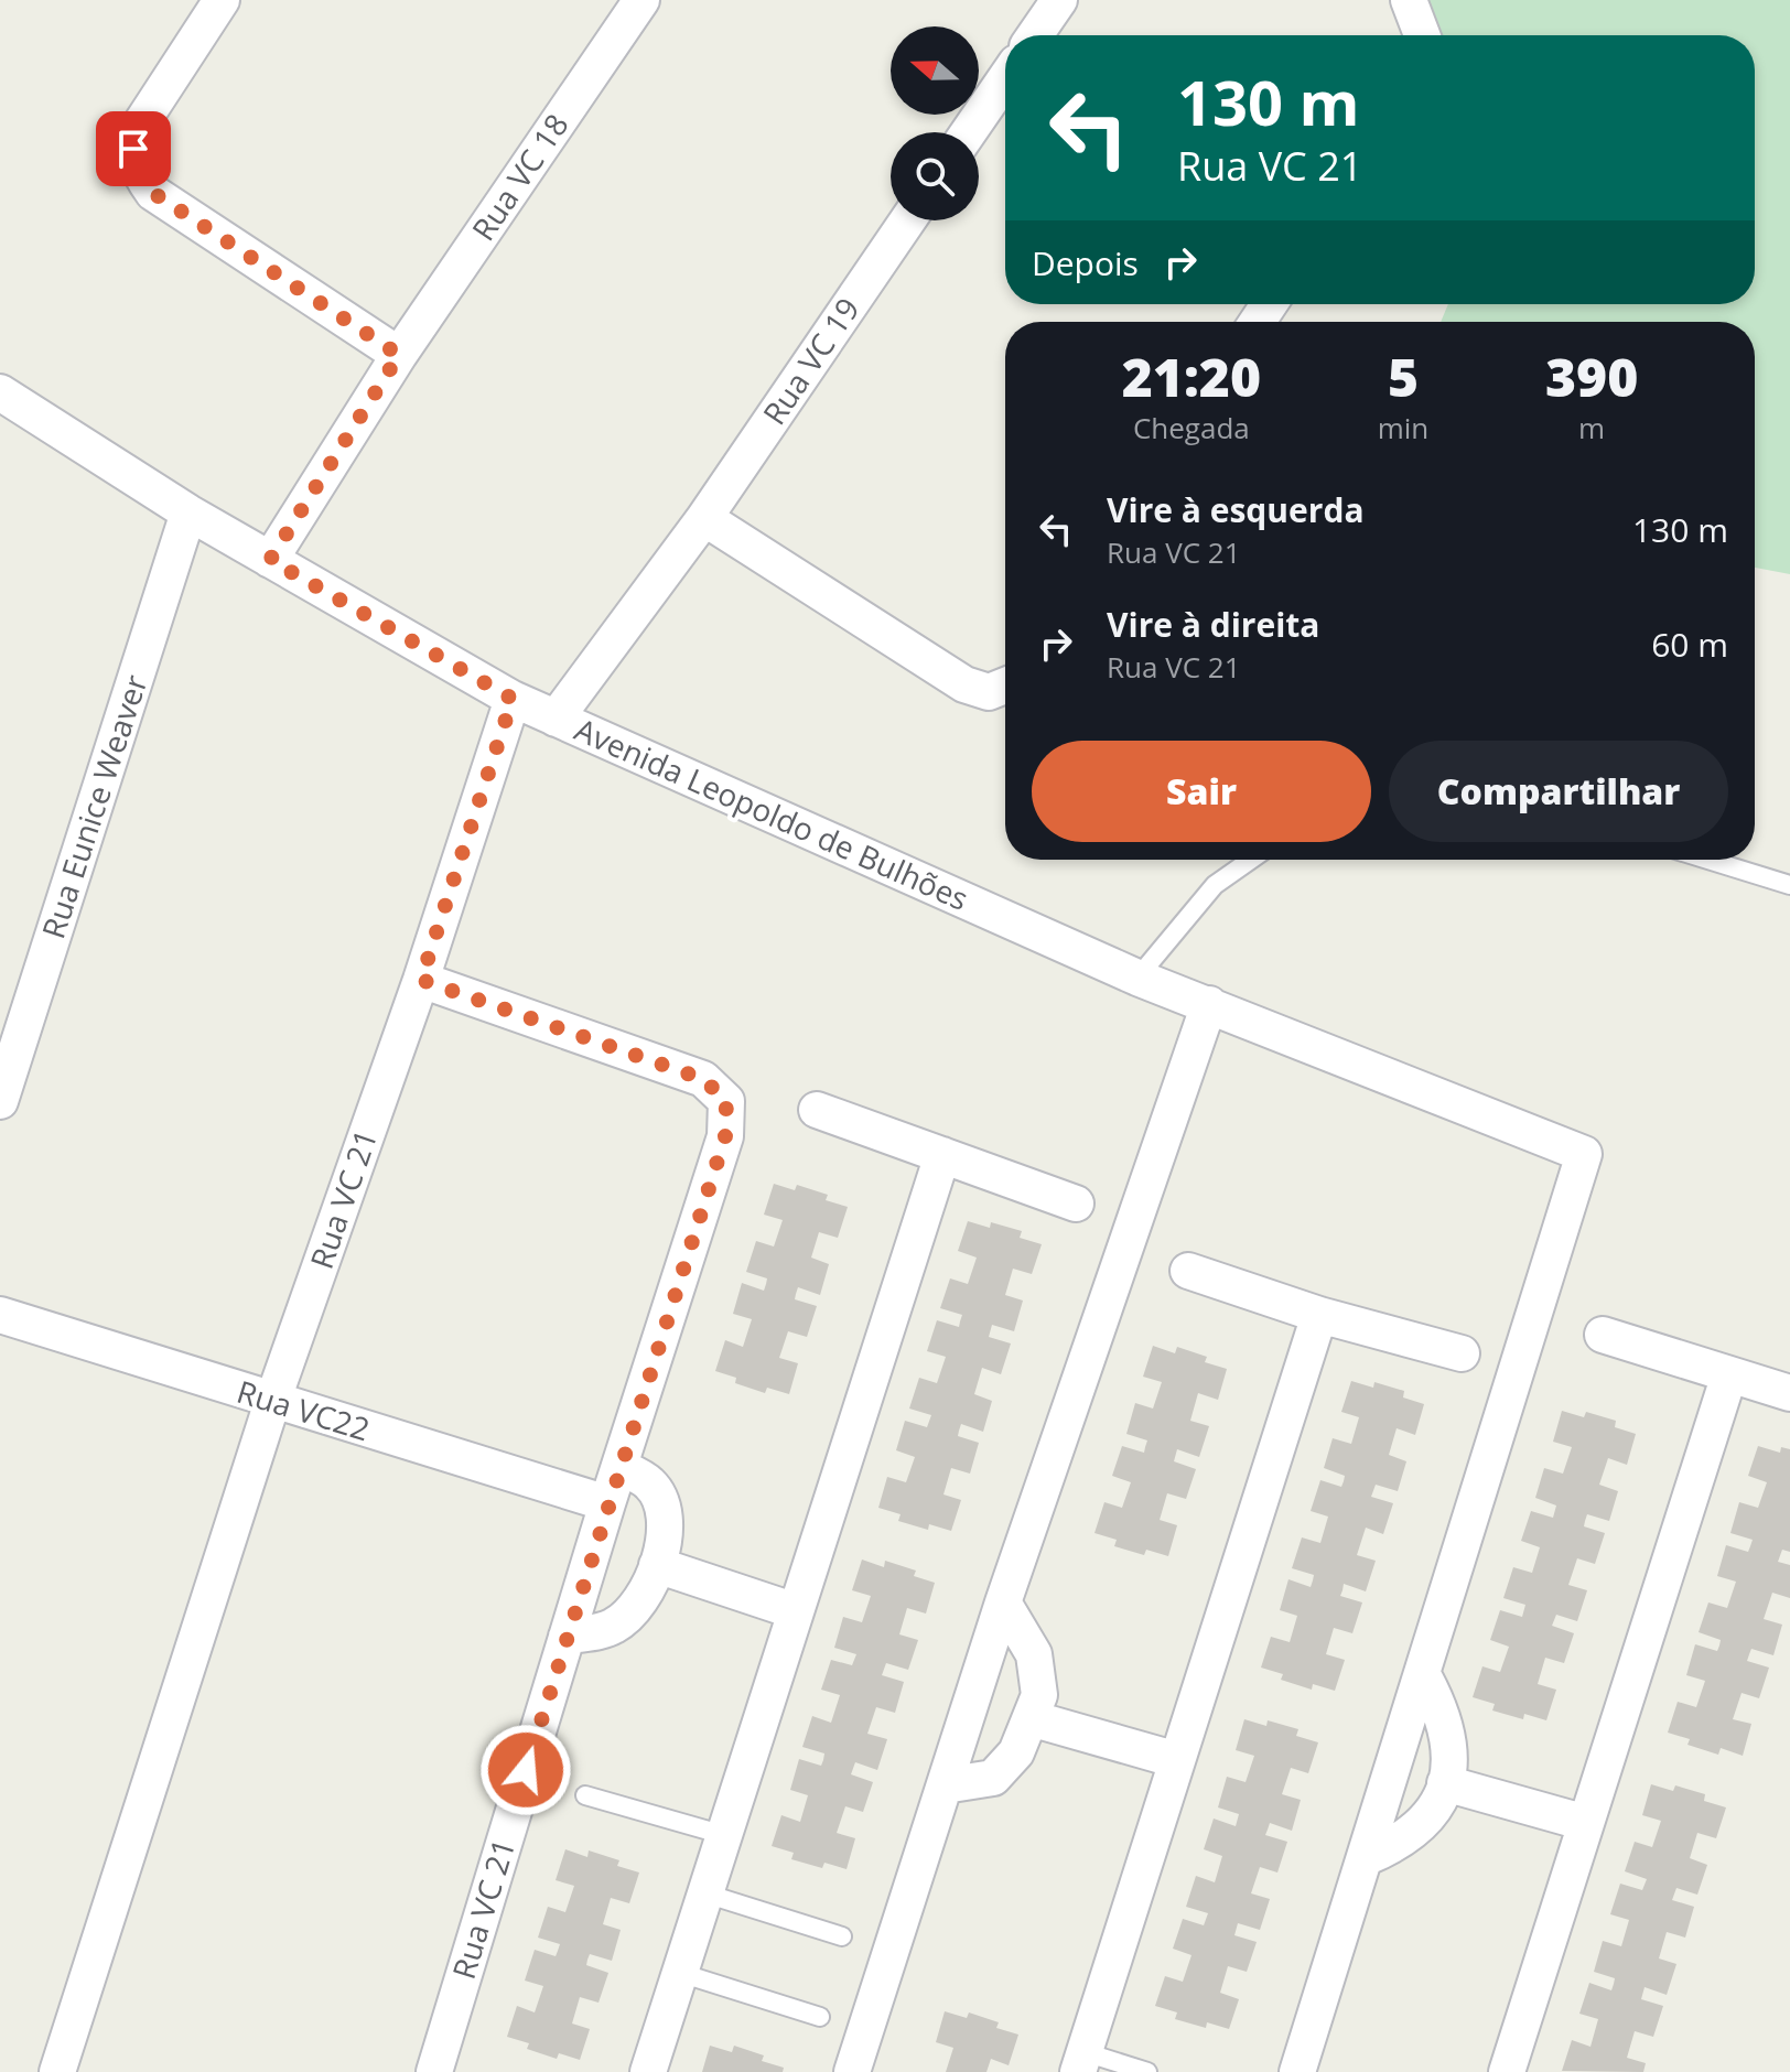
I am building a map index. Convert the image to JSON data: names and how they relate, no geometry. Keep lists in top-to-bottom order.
{
  "streets": {
    "street": [
      "Rua VC 18",
      "Rua VC 19",
      "Rua Eunice Weaver",
      "Avenida Leopoldo de Bulhões",
      "Rua VC 21",
      "Rua VC22"
    ]
  },
  "crossings": [
    ["Rua VC 18", "Avenida Leopoldo de Bulhões"],
    ["Rua VC 19", "Avenida Leopoldo de Bulhões"],
    ["Rua Eunice Weaver", "Avenida Leopoldo de Bulhões"],
    ["Avenida Leopoldo de Bulhões", "Rua VC 21"],
    ["Rua VC 21", "Rua VC22"]
  ],
  "north": "left",
  "page": {
    "turn": ["130 m", "Rua VC 21"],
    "then": "Depois",
    "eta": [
      "21:20",
      "Chegada",
      "5",
      "min",
      "390",
      "m"
    ],
    "list": [
      {
        "name": "Vire à esquerda",
        "note": "Rua VC 21",
        "value": "130 m"
      },
      {
        "name": "Vire à direita",
        "note": "Rua VC 21",
        "value": "60 m"
      }
    ],
    "buttons": ["Sair", "Compartilhar"]
  }
}
